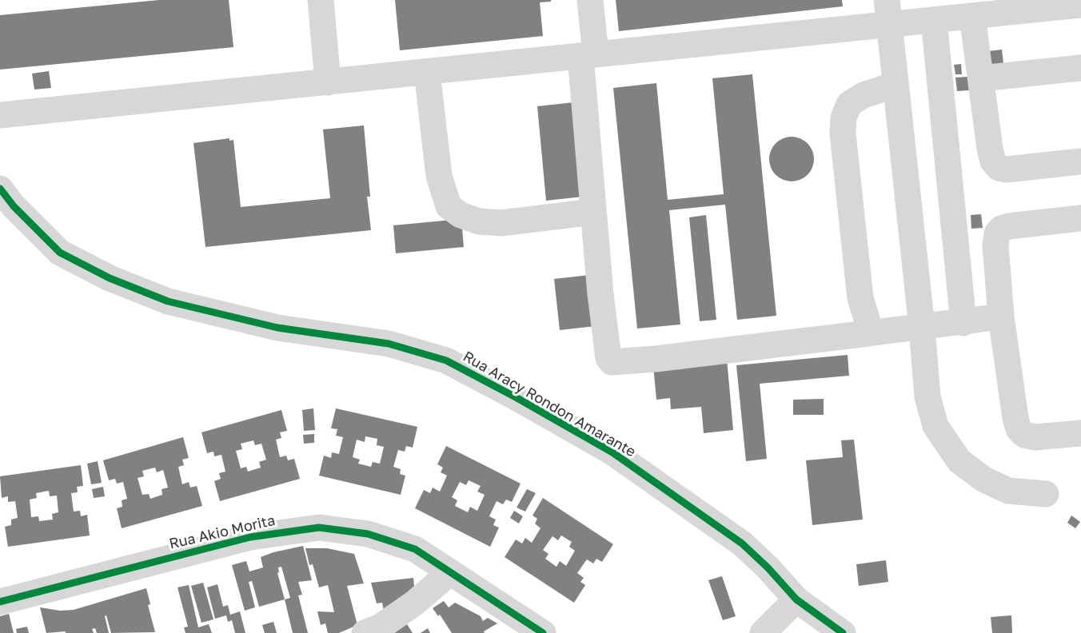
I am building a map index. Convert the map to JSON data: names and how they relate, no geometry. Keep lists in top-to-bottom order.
{
  "streets": {
    "street": ["Rua Aracy Rondon Amarante", "Rua Akio Morita"]
  }
}
